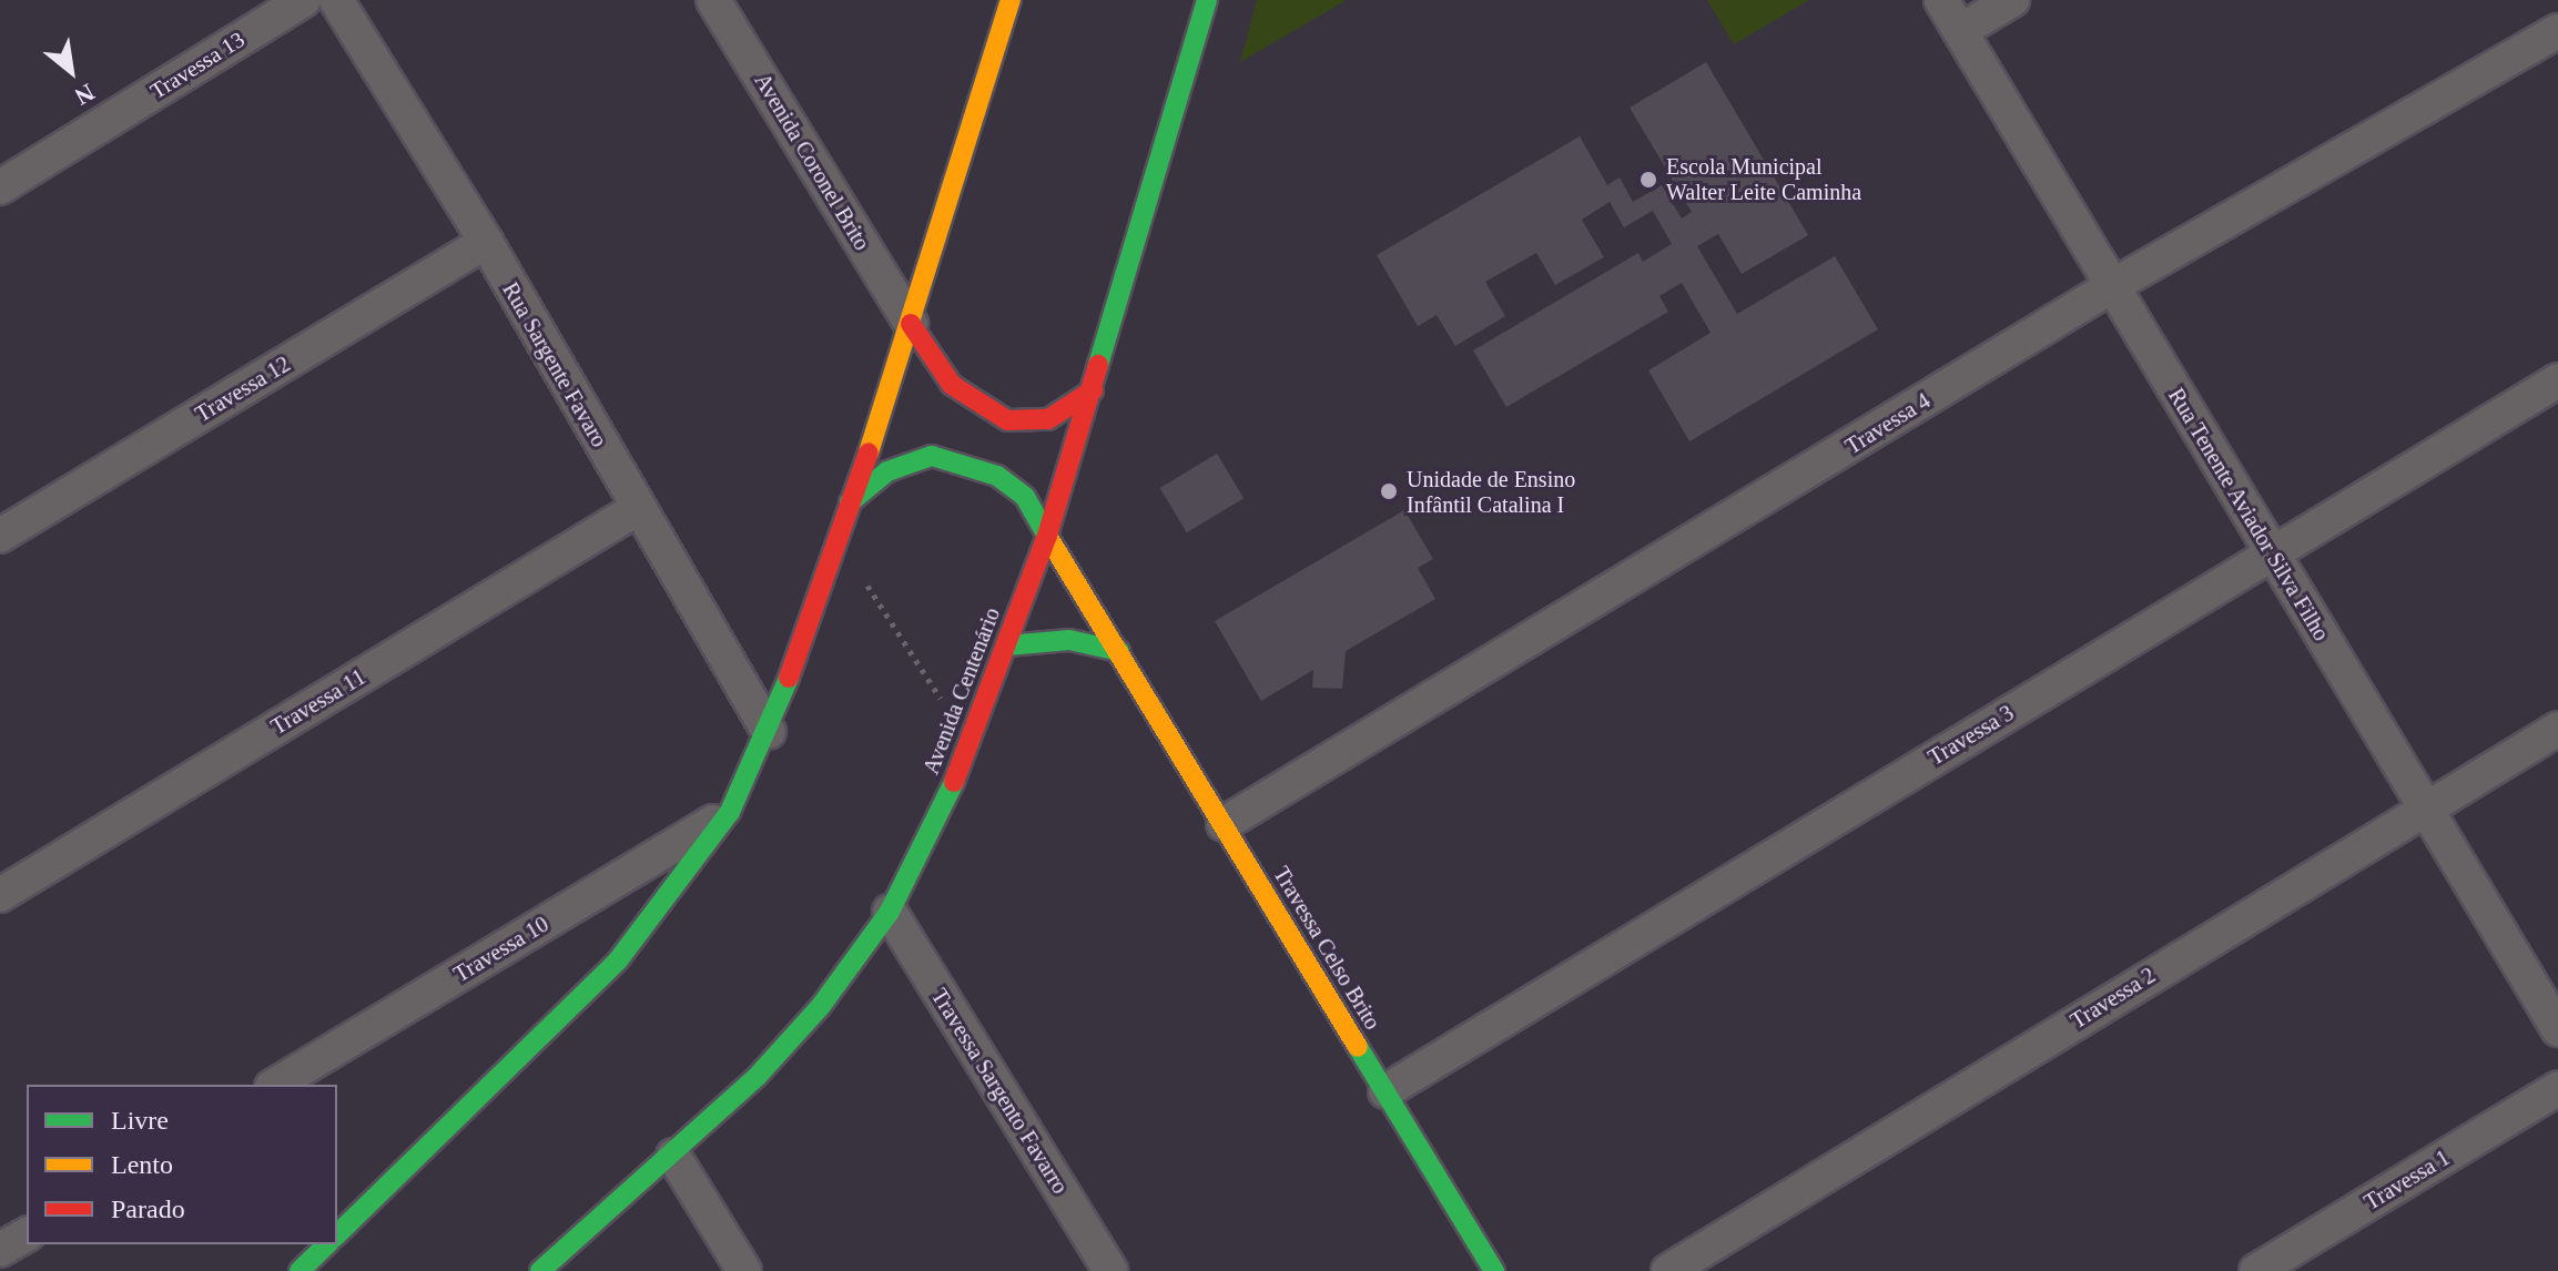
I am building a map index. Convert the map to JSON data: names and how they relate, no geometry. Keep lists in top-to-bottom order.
{
  "streets": {
    "main road": ["Avenida Centenário", "Travessa Celso Brito"],
    "street": [
      "Travessa 13",
      "Avenida Coronel Brito",
      "Rua Sargente Favaro",
      "Travessa 12",
      "Travessa 4",
      "Rua Tenente Aviador Silva Filho",
      "Travessa 11",
      "Travessa 3",
      "Travessa 10",
      "Travessa 2",
      "Travessa Sargento Favarro",
      "Travessa 1"
    ]
  },
  "crossings": [
    ["Rua Sargente Favaro", "Travessa 12"],
    ["Rua Sargente Favaro", "Travessa 11"],
    ["Travessa 4", "Rua Tenente Aviador Silva Filho"],
    ["Travessa 4", "Travessa Celso Brito"],
    ["Rua Tenente Aviador Silva Filho", "Travessa 3"],
    ["Rua Tenente Aviador Silva Filho", "Travessa 2"],
    ["Avenida Centenário", "Travessa Celso Brito"],
    ["Avenida Centenário", "Travessa Sargento Favarro"],
    ["Travessa 3", "Travessa Celso Brito"]
  ],
  "places": ["Escola Municipal Walter Leite Caminha", "Unidade de Ensino Infântil Catalina I"],
  "legend": ["Livre", "Lento", "Parado"],
  "north": "bottom right"
}
